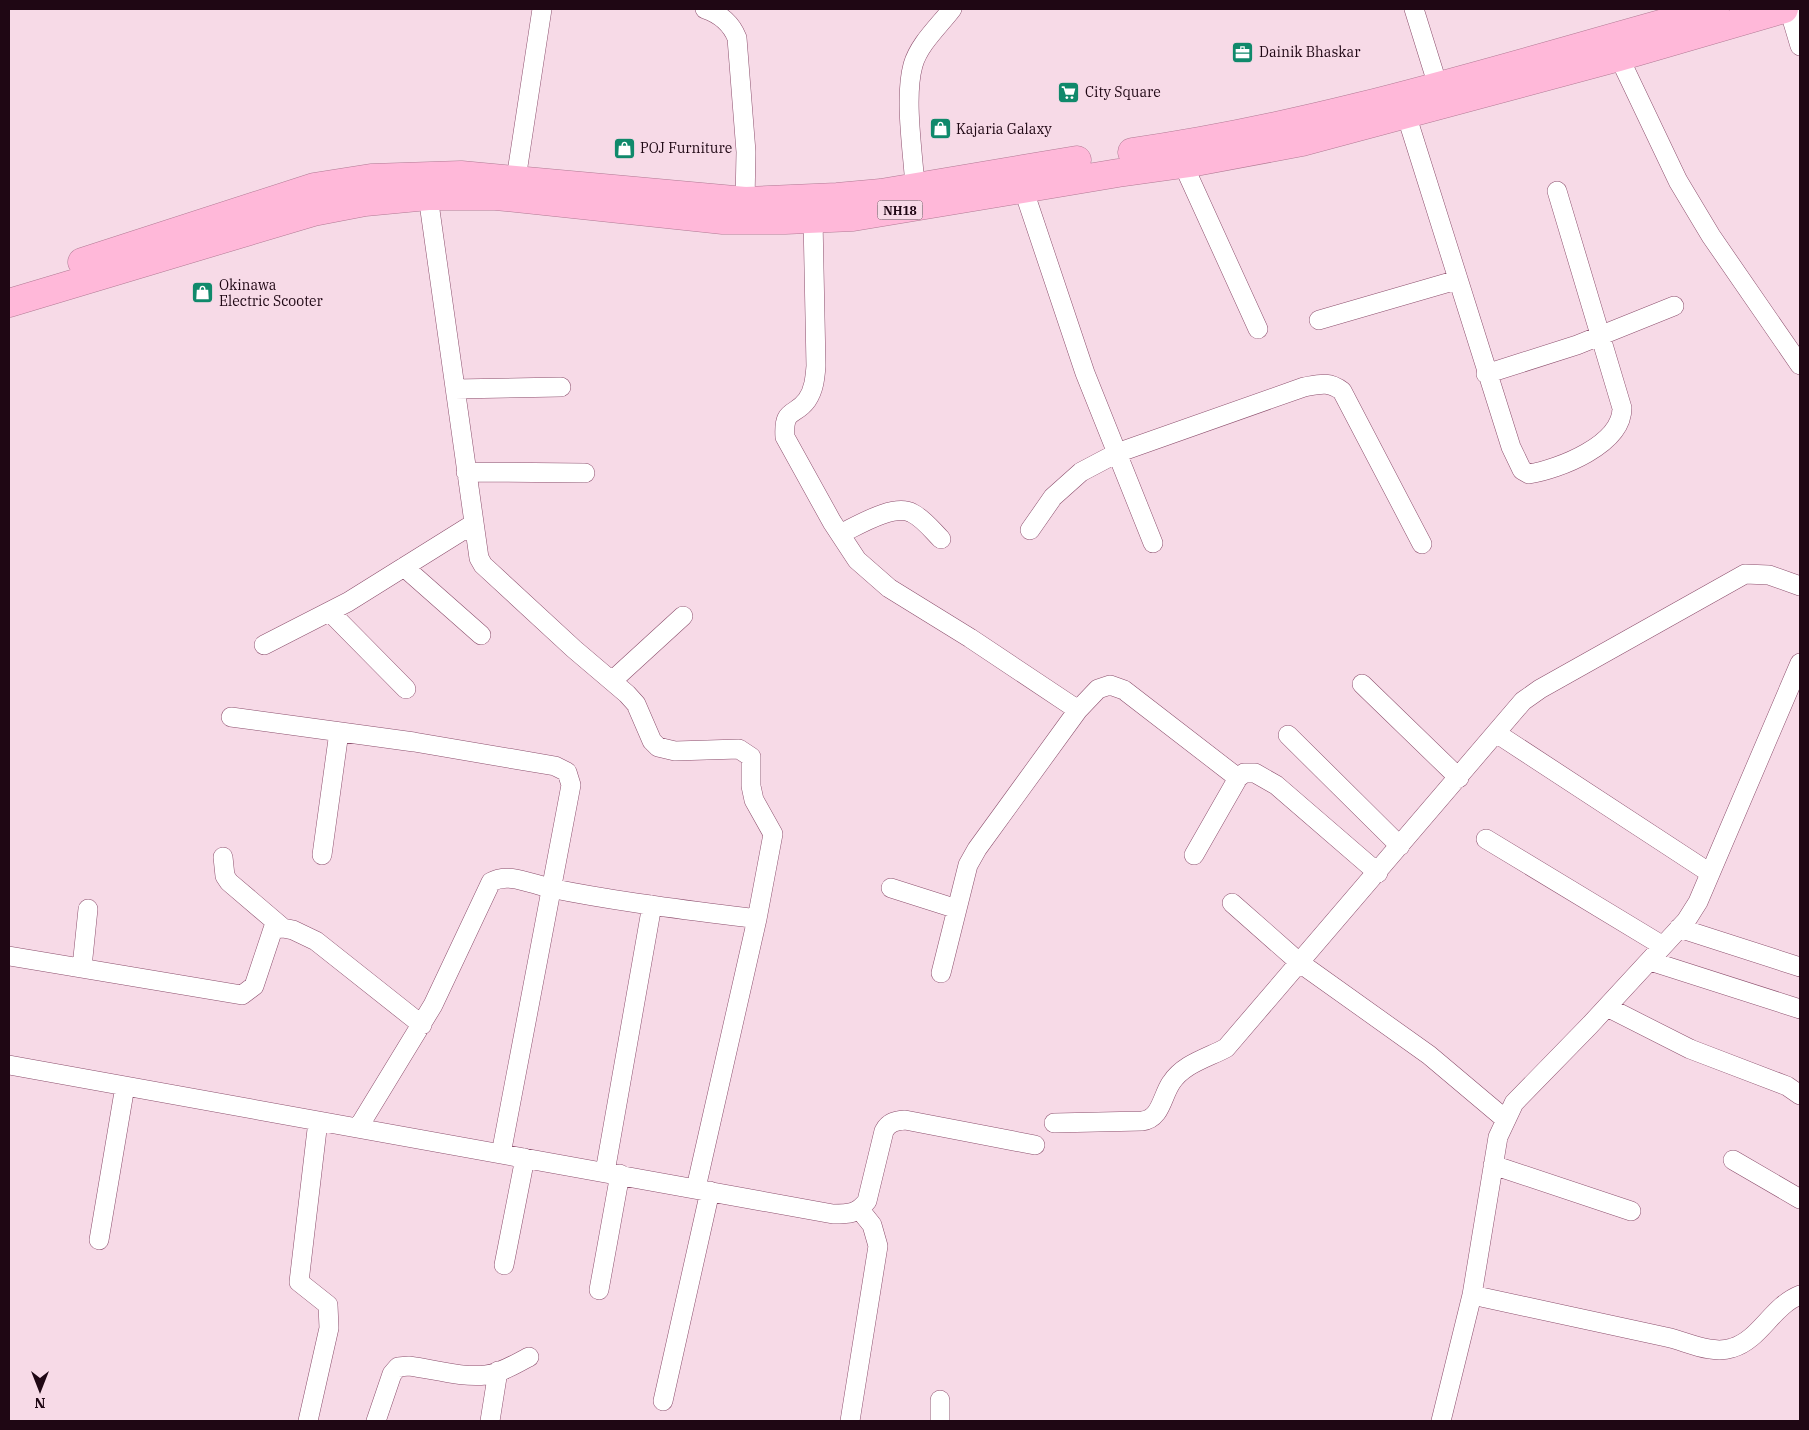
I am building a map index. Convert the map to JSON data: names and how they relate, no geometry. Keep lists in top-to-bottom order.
{
  "streets": {
    "highway": ["NH18"]
  },
  "places": {
    "office": ["Dainik Bhaskar"],
    "supermarket": ["City Square"],
    "shop": ["Kajaria Galaxy", "POJ Furniture", "Okinawa Electric Scooter"]
  },
  "north": "bottom"
}
